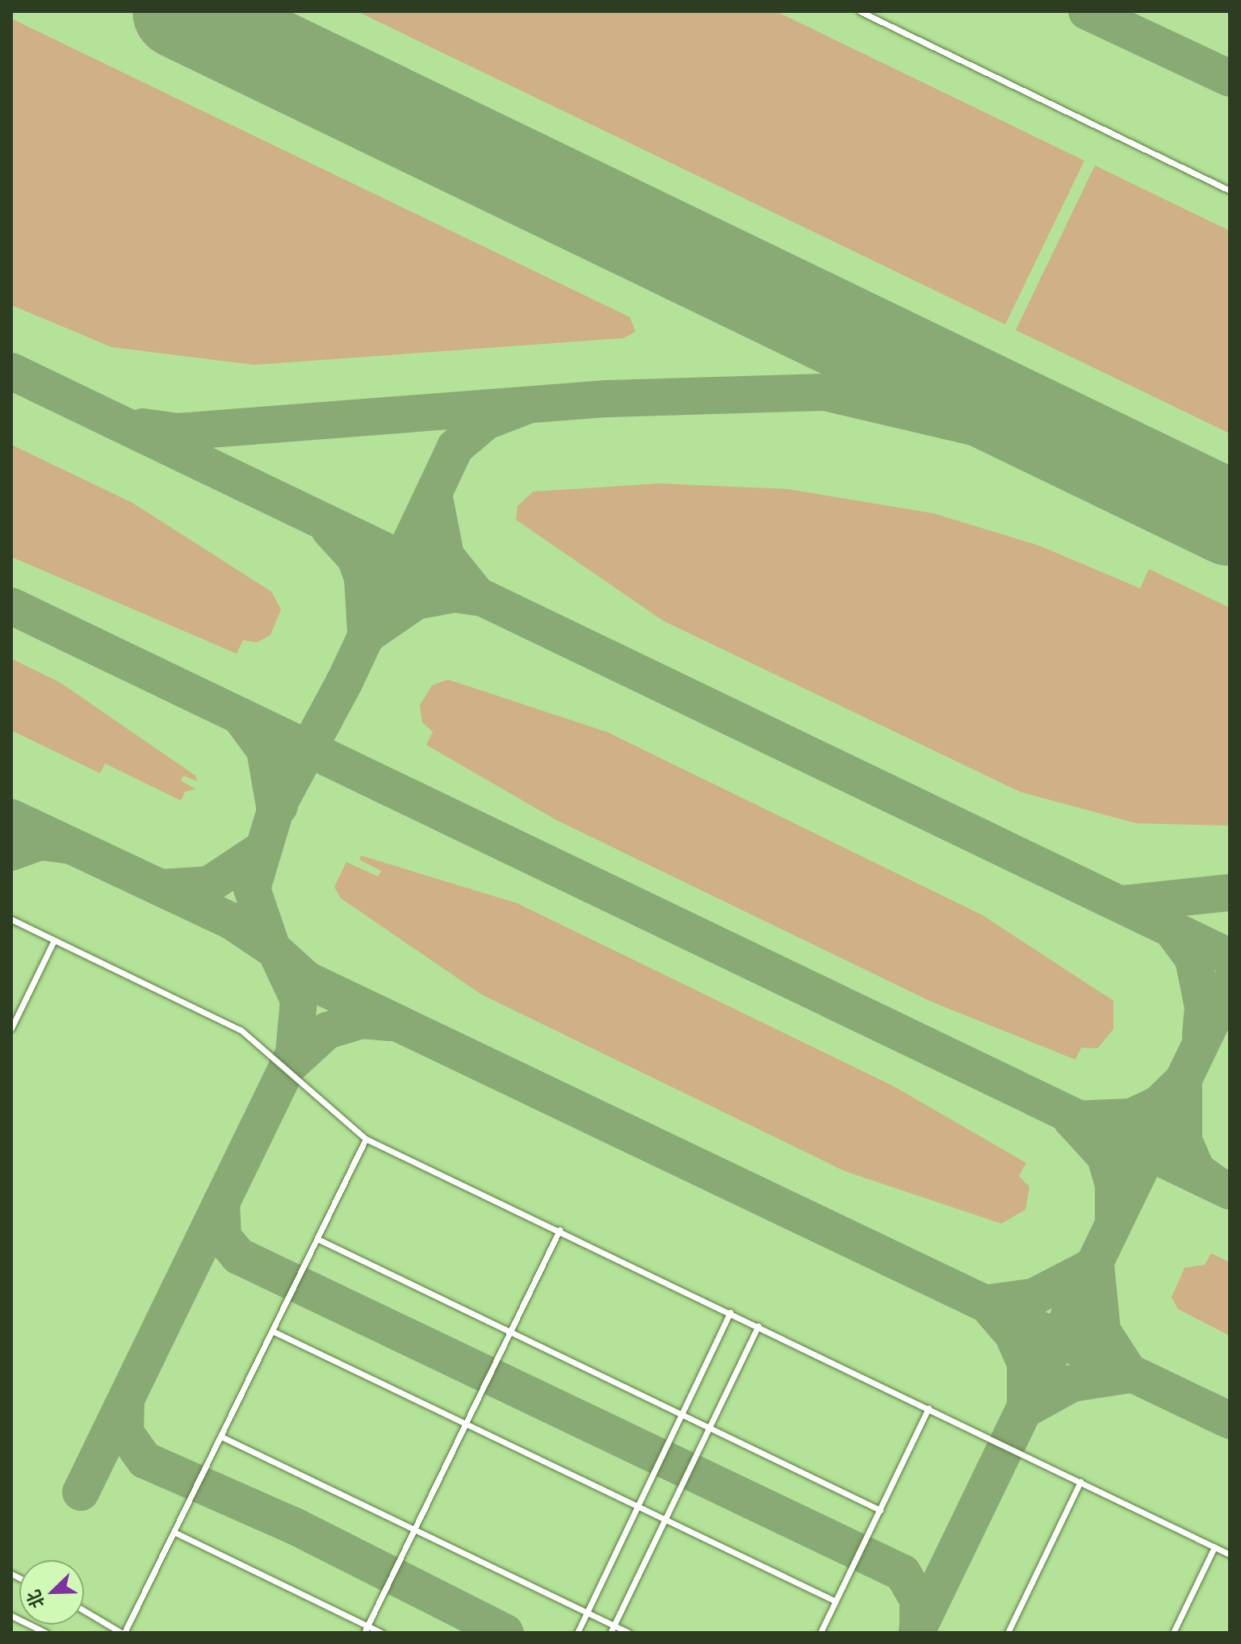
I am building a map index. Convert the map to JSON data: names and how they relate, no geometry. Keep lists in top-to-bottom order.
{
  "north": "bottom left"
}
